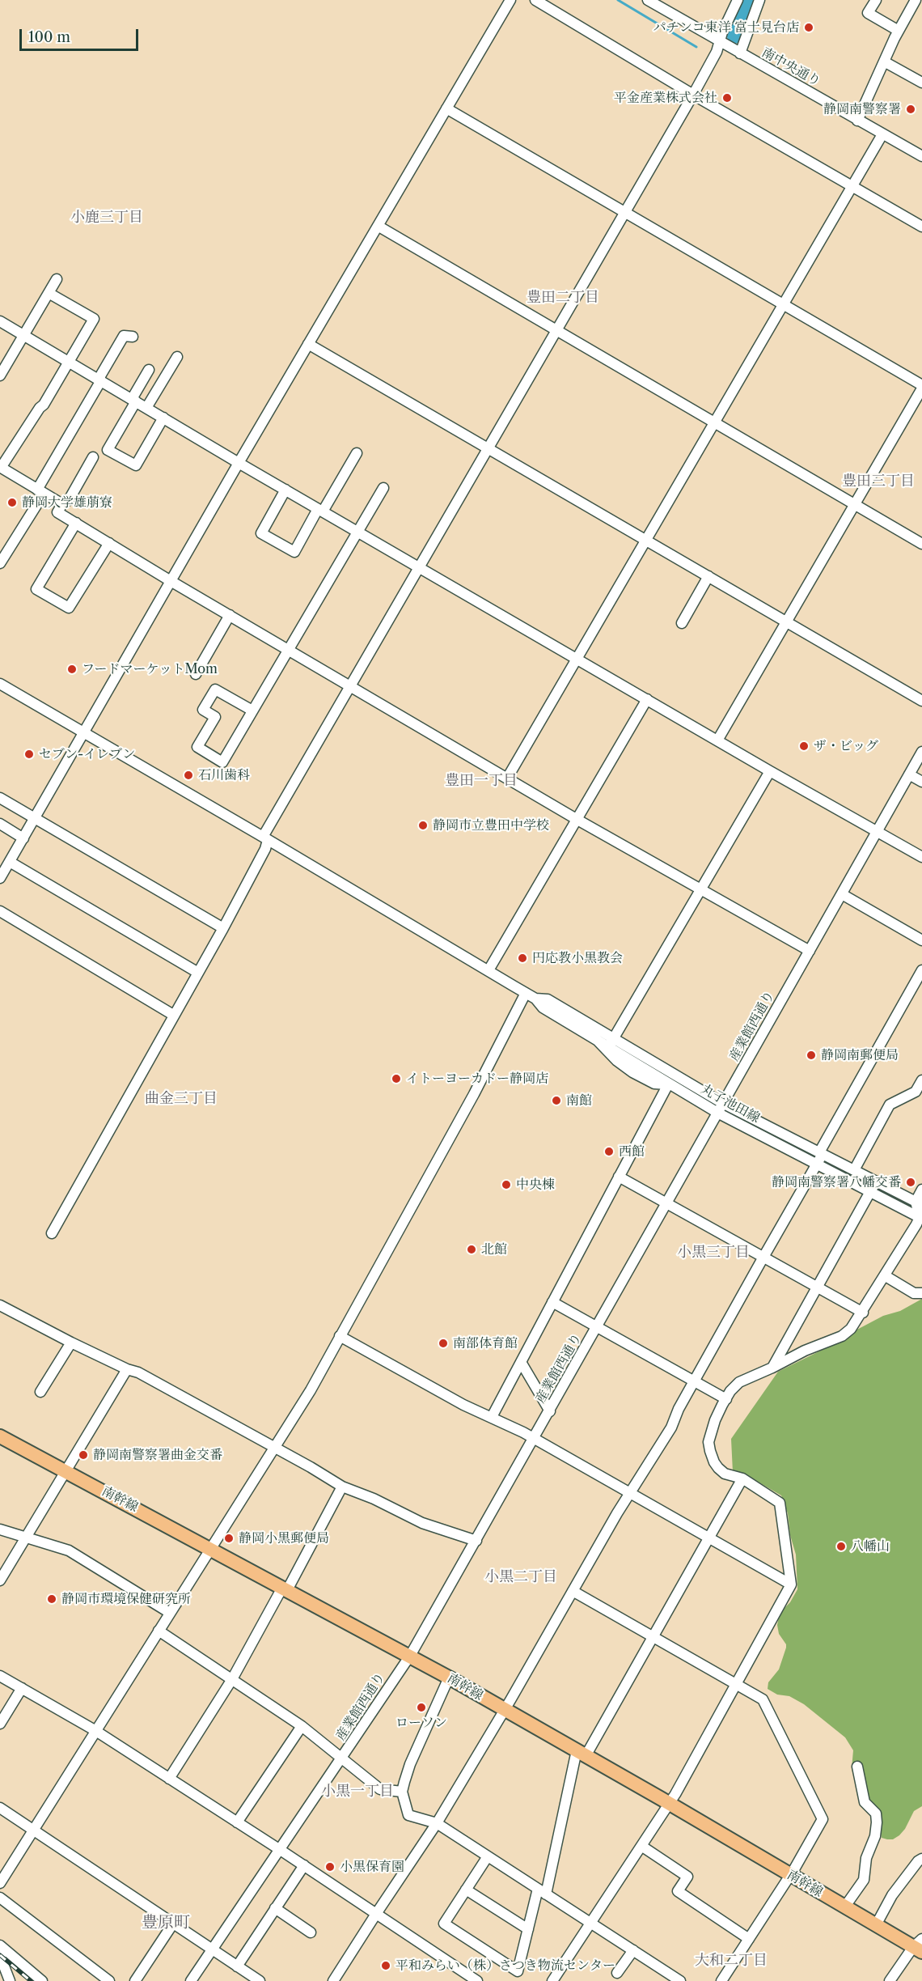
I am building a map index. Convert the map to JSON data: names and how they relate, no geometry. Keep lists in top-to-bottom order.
{
  "streets": {
    "main road": ["南幹線"],
    "street": ["南中央通り", "産業館西通り", "丸子池田線"]
  },
  "crossings": [
    ["産業館西通り", "丸子池田線"],
    ["産業館西通り", "南幹線"]
  ],
  "districts": [
    "小鹿三丁目",
    "豊田二丁目",
    "豊田三丁目",
    "豊田一丁目",
    "曲金三丁目",
    "小黒三丁目",
    "小黒二丁目",
    "小黒一丁目",
    "豊原町",
    "大和二丁目"
  ],
  "places": [
    "パチンコ東洋 富士見台店",
    "平金産業株式会社",
    "静岡南警察署",
    "静岡大学雄萠寮",
    "フードマーケットMom",
    "ザ・ビッグ",
    "セブン-イレブン",
    "石川歯科",
    "静岡市立豊田中学校",
    "円応教小黒教会",
    "静岡南郵便局",
    "イトーヨーカドー静岡店",
    "南館",
    "西館",
    "静岡南警察署八幡交番",
    "中央棟",
    "北館",
    "南部体育館",
    "静岡南警察署曲金交番",
    "静岡小黒郵便局",
    "八幡山",
    "静岡市環境保健研究所",
    "ローソン",
    "小黒保育園",
    "平和みらい（株）さつき物流センター"
  ],
  "scale_bar": "100 m"
}
